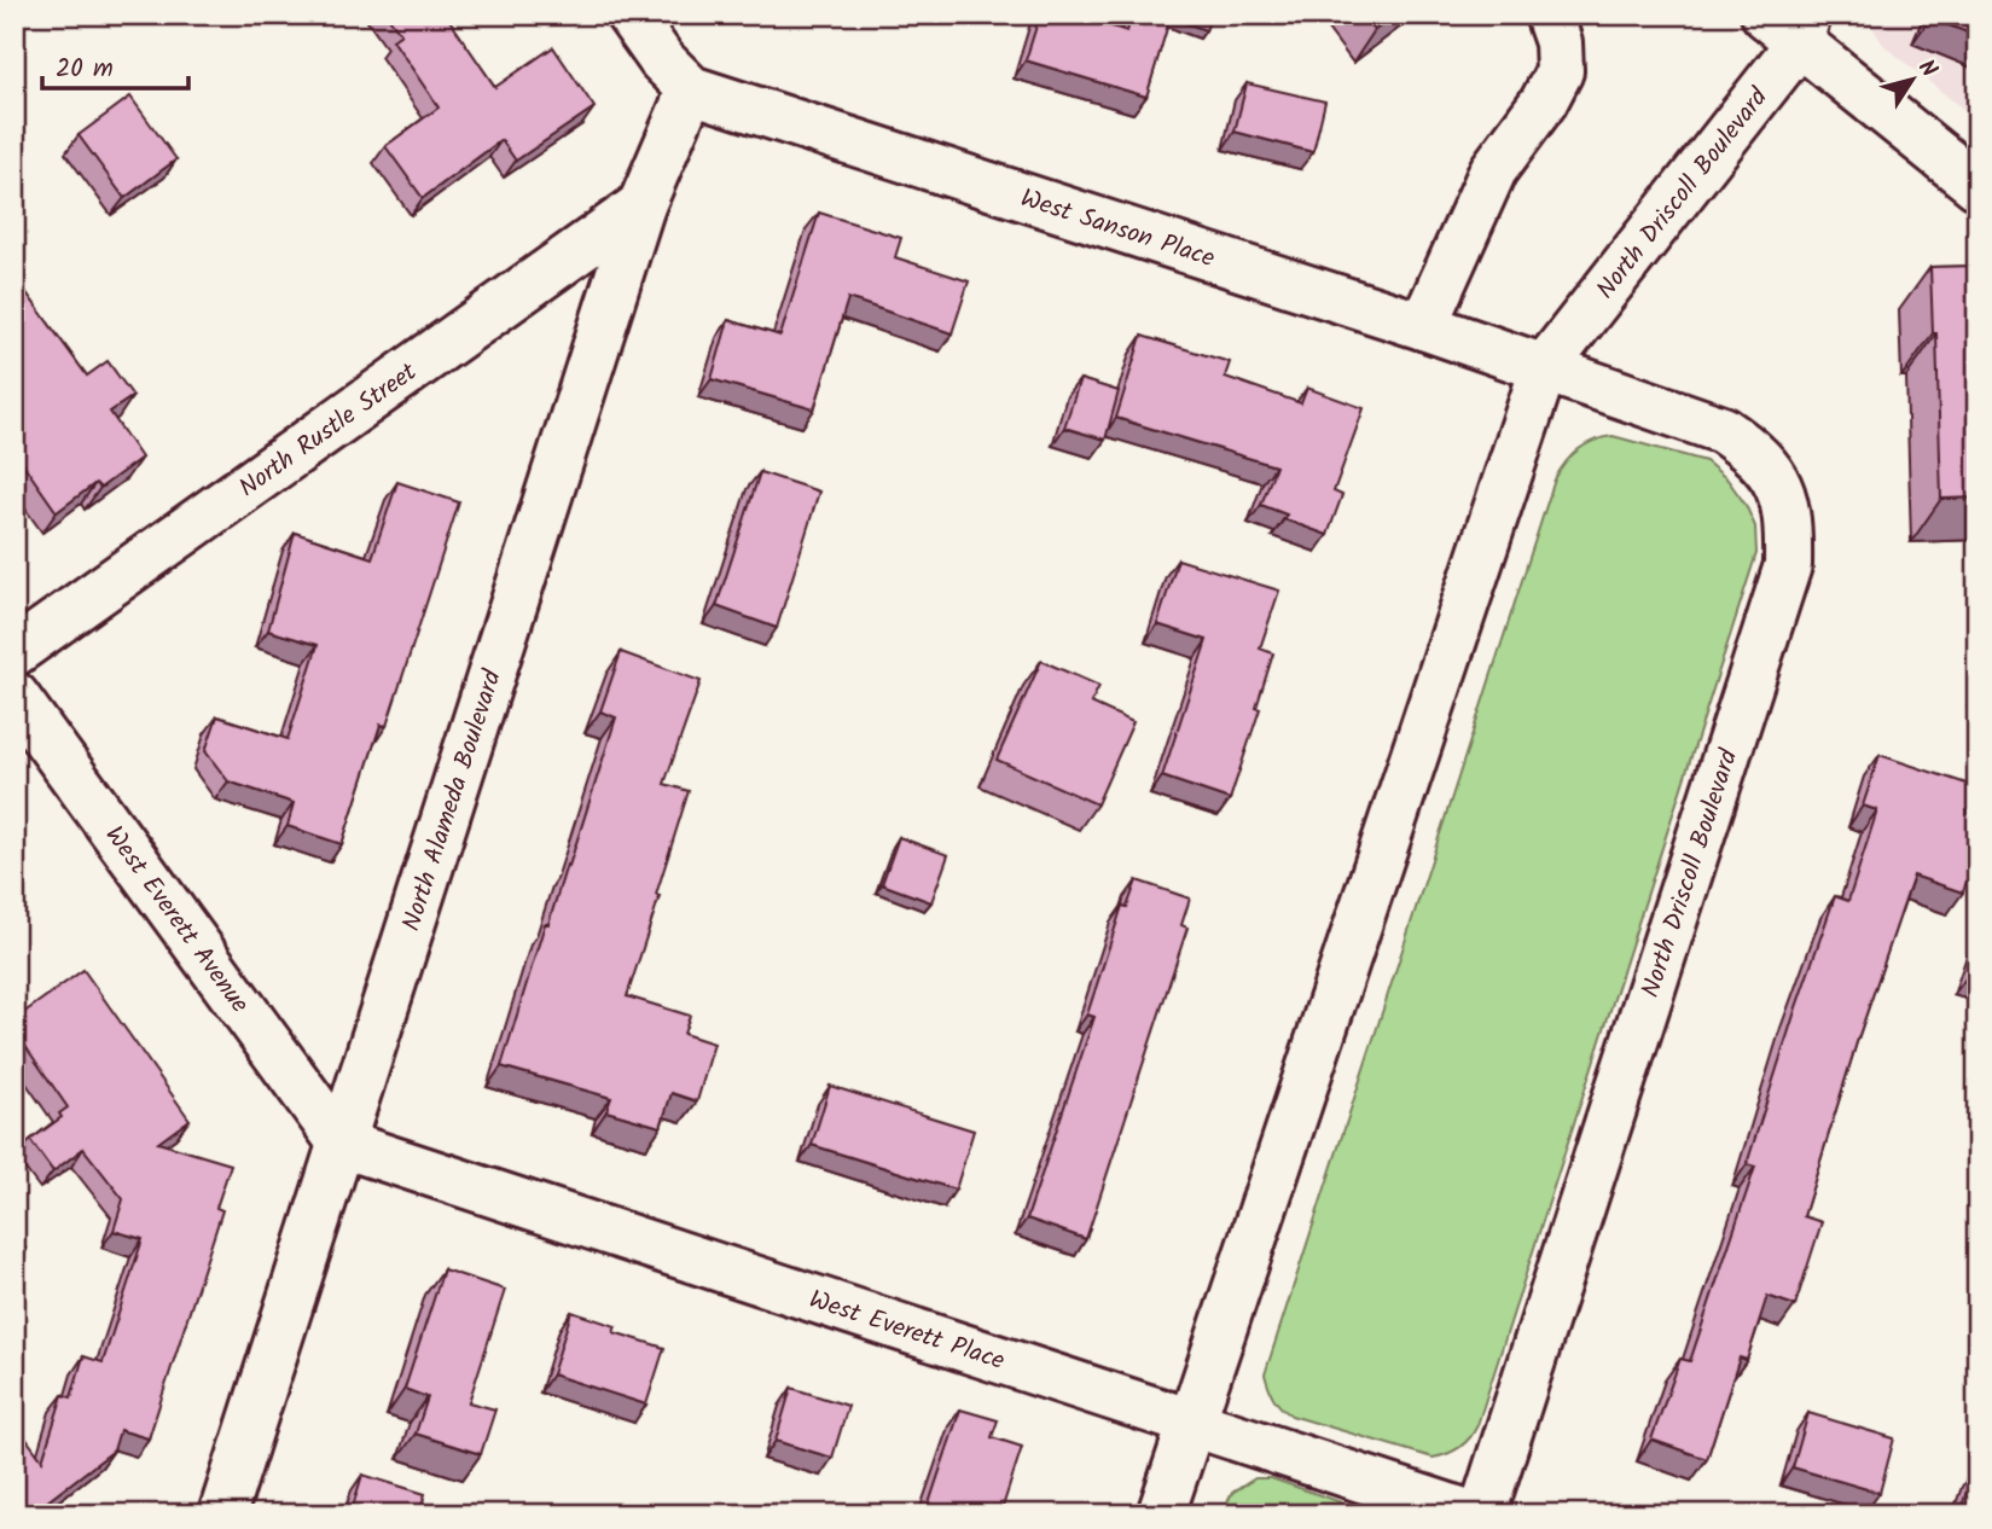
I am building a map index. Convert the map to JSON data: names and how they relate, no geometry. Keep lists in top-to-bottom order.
{
  "streets": {
    "street": [
      "North Driscoll Boulevard",
      "West Sanson Place",
      "North Rustle Street",
      "North Alameda Boulevard",
      "West Everett Avenue",
      "West Everett Place"
    ]
  },
  "crossings": [
    ["North Driscoll Boulevard", "West Sanson Place"],
    ["North Driscoll Boulevard", "West Everett Place"],
    ["West Sanson Place", "North Alameda Boulevard"],
    ["North Rustle Street", "North Alameda Boulevard"],
    ["North Alameda Boulevard", "West Everett Avenue"],
    ["North Alameda Boulevard", "West Everett Place"],
    ["West Everett Avenue", "West Everett Place"]
  ],
  "scale_bar": "20 m",
  "north": "top right"
}
